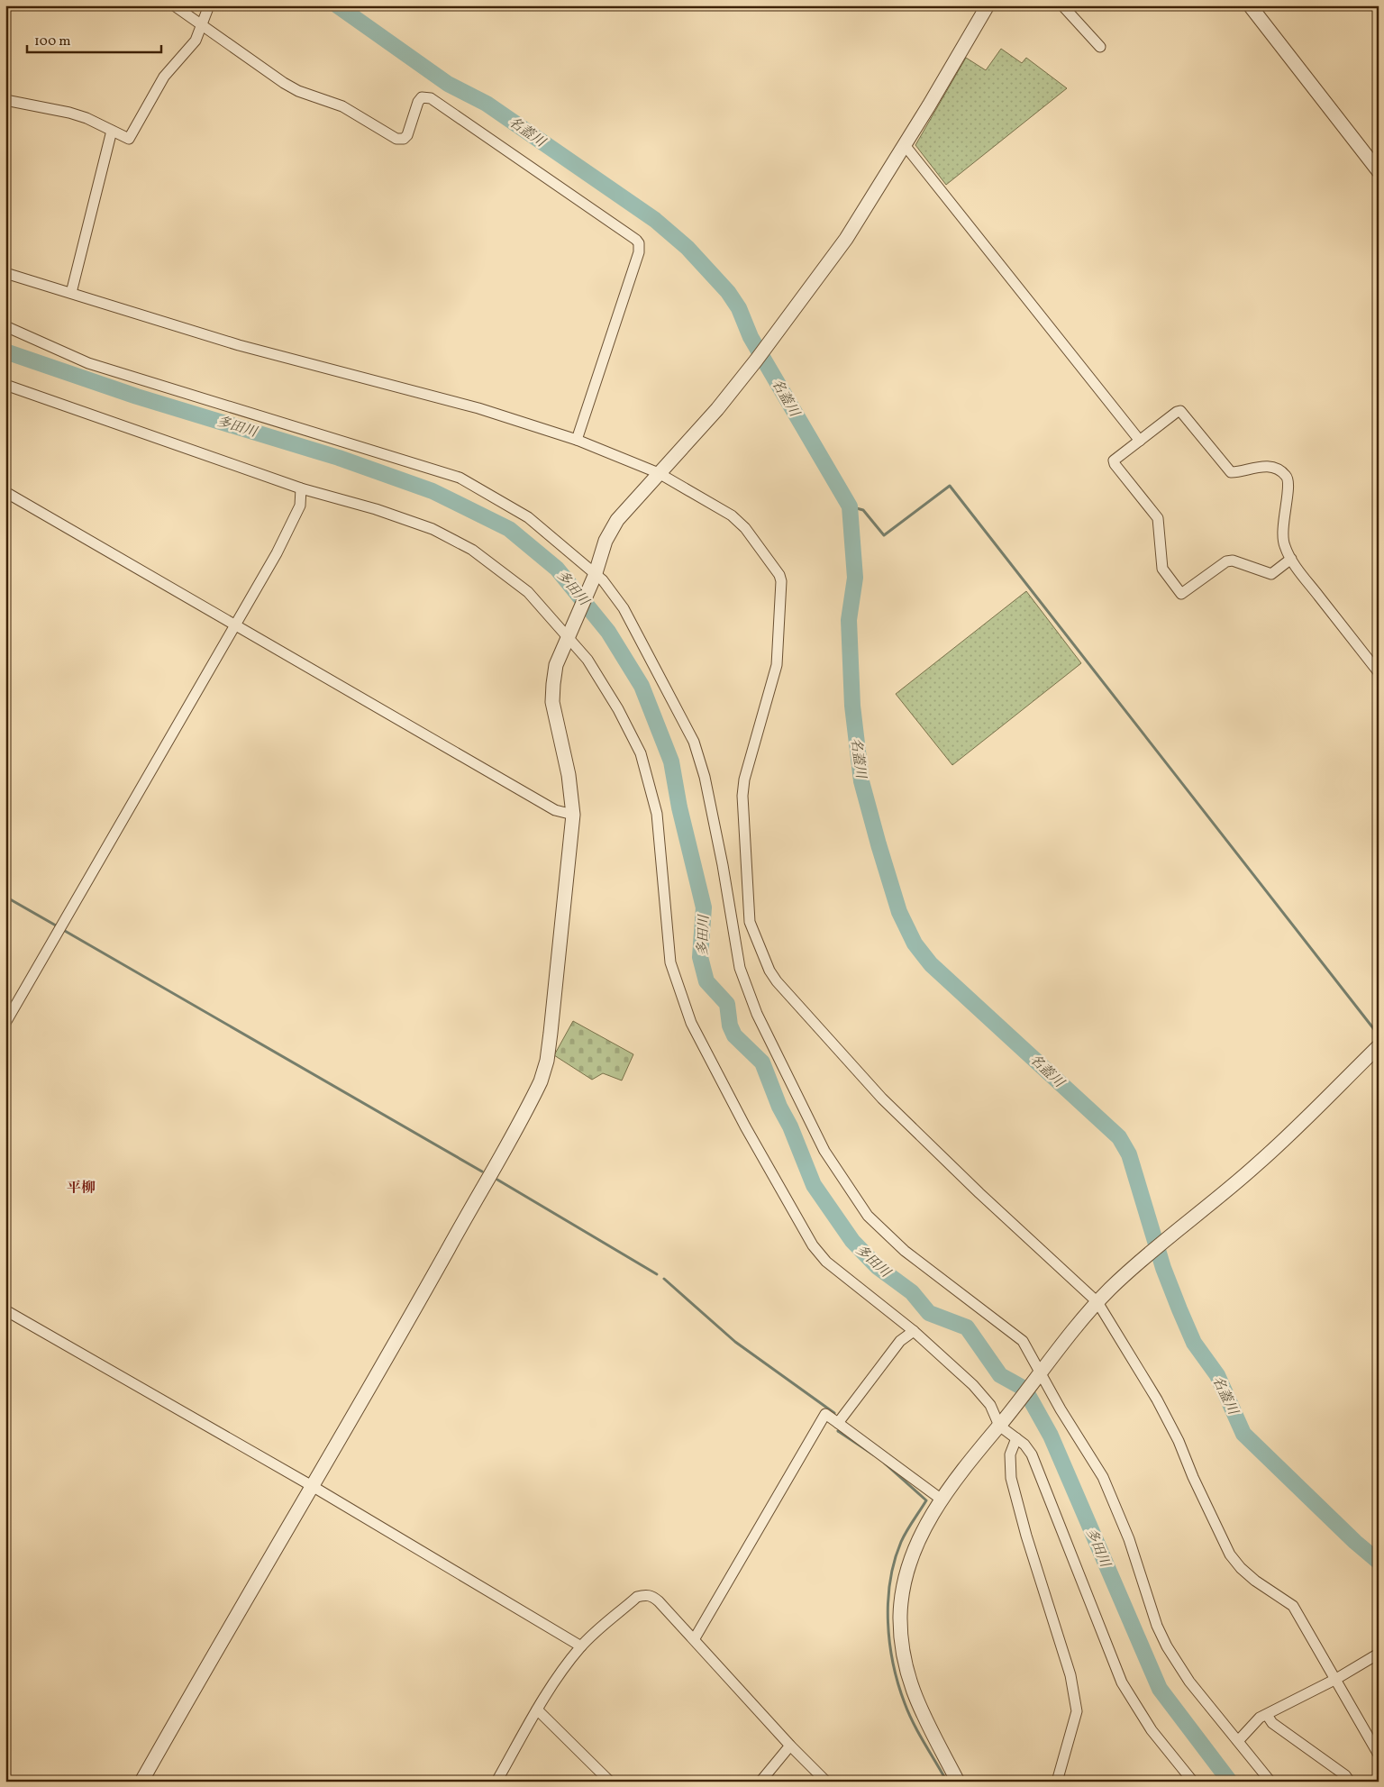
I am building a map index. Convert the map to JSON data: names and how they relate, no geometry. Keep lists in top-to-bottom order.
{
  "districts": ["平柳"],
  "water": ["名蓋川", "多田川"],
  "scale_bar": "100 m"
}
